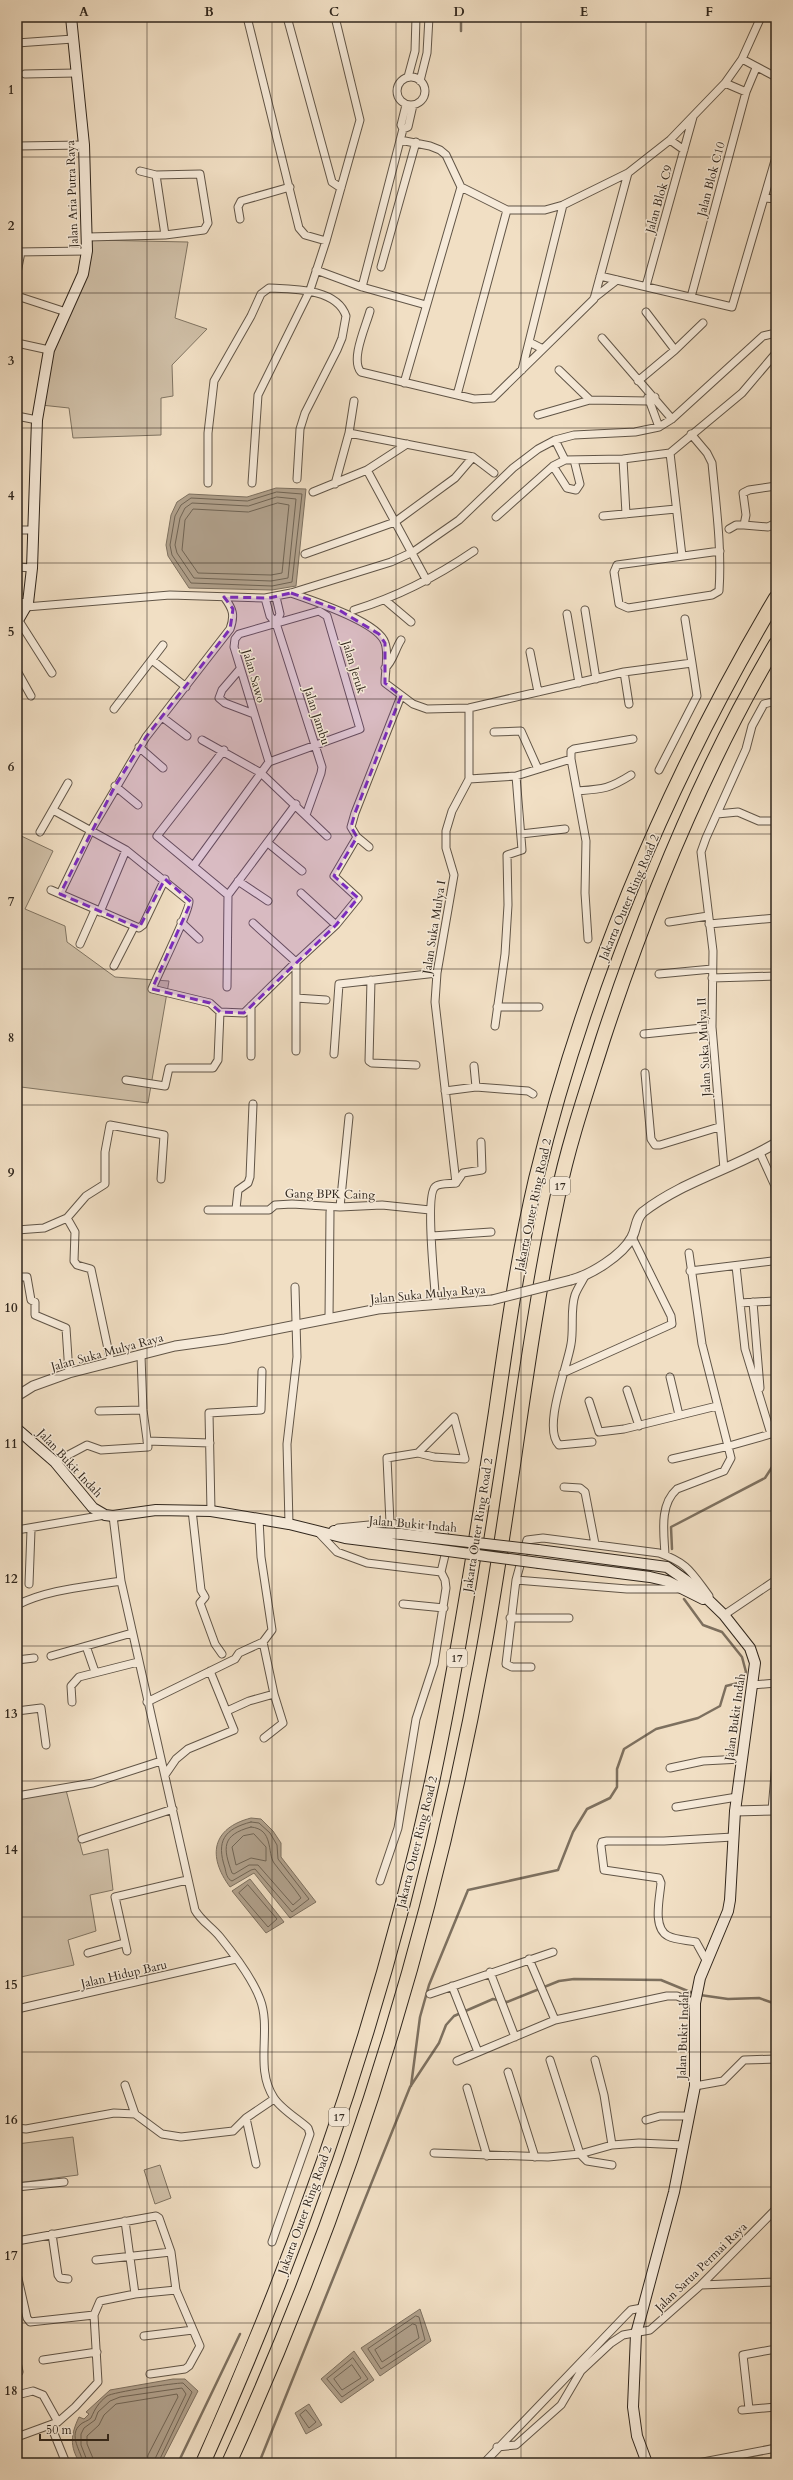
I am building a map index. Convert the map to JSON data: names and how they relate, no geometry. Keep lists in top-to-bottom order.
{
  "streets": {
    "highway": ["Jakarta Outer Ring Road 2", "17"],
    "main road": ["Jalan Aria Putra Raya", "Jalan Bukit Indah"],
    "street": [
      "Jalan Blok C10",
      "Jalan Blok C9",
      "Jalan Jeruk",
      "Jalan Sawo",
      "Jalan Jambu",
      "Jalan Suka Mulya I",
      "Jalan Suka Mulya II",
      "Gang BPK Caing",
      "Jalan Suka Mulya Raya",
      "Jalan Hidup Baru",
      "Jalan Sarua Permai Raya"
    ]
  },
  "crossings": [
    ["Jalan Jeruk", "Jalan Sawo"],
    ["Jalan Jeruk", "Jalan Jambu"],
    ["Jalan Sawo", "Jalan Jambu"],
    ["Jalan Suka Mulya II", "Jalan Suka Mulya Raya"],
    ["Jalan Bukit Indah", "Jalan Sarua Permai Raya"]
  ],
  "scale_bar": "50 m",
  "grid": {
    "columns": [
      "A",
      "B",
      "C",
      "D",
      "E",
      "F"
    ],
    "rows": [
      "1",
      "2",
      "3",
      "4",
      "5",
      "6",
      "7",
      "8",
      "9",
      "10",
      "11",
      "12",
      "13",
      "14",
      "15",
      "16",
      "17",
      "18"
    ]
  }
}
